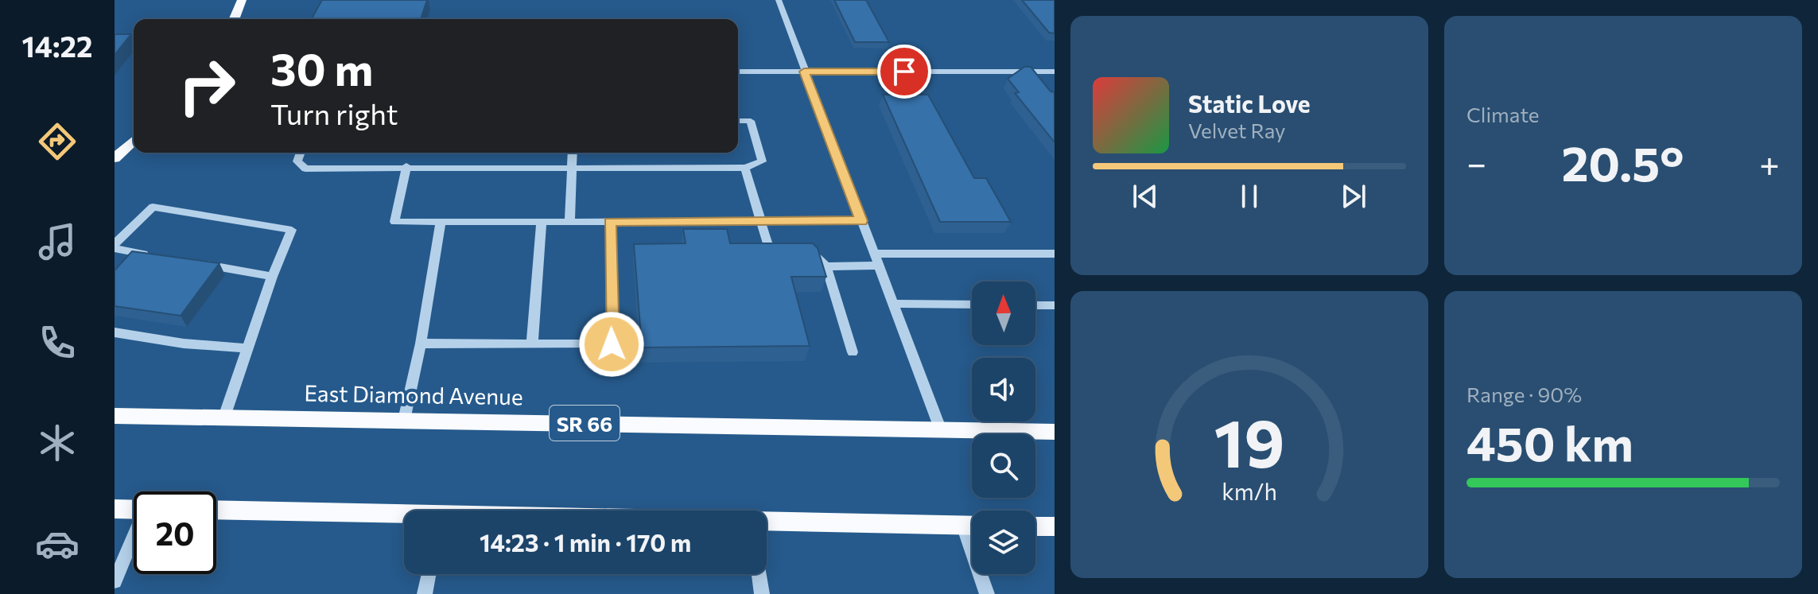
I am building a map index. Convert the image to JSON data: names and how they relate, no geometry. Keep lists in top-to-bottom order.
{
  "streets": {
    "main road": ["East Diamond Avenue", "SR 66"]
  },
  "north": "top",
  "page": {
    "tabs": "14:22",
    "tile": [
      "Climate",
      ["Range · 90%", "450 km"]
    ],
    "turn": ["30 m", "Turn right"],
    "song": ["Static Love", "Velvet Ray"],
    "heat": ["−", "20.5°", "+"],
    "limit": "20",
    "trip": "14:23 · 1 min · 170 m",
    "gauge": ["19", "km/h"]
  }
}
